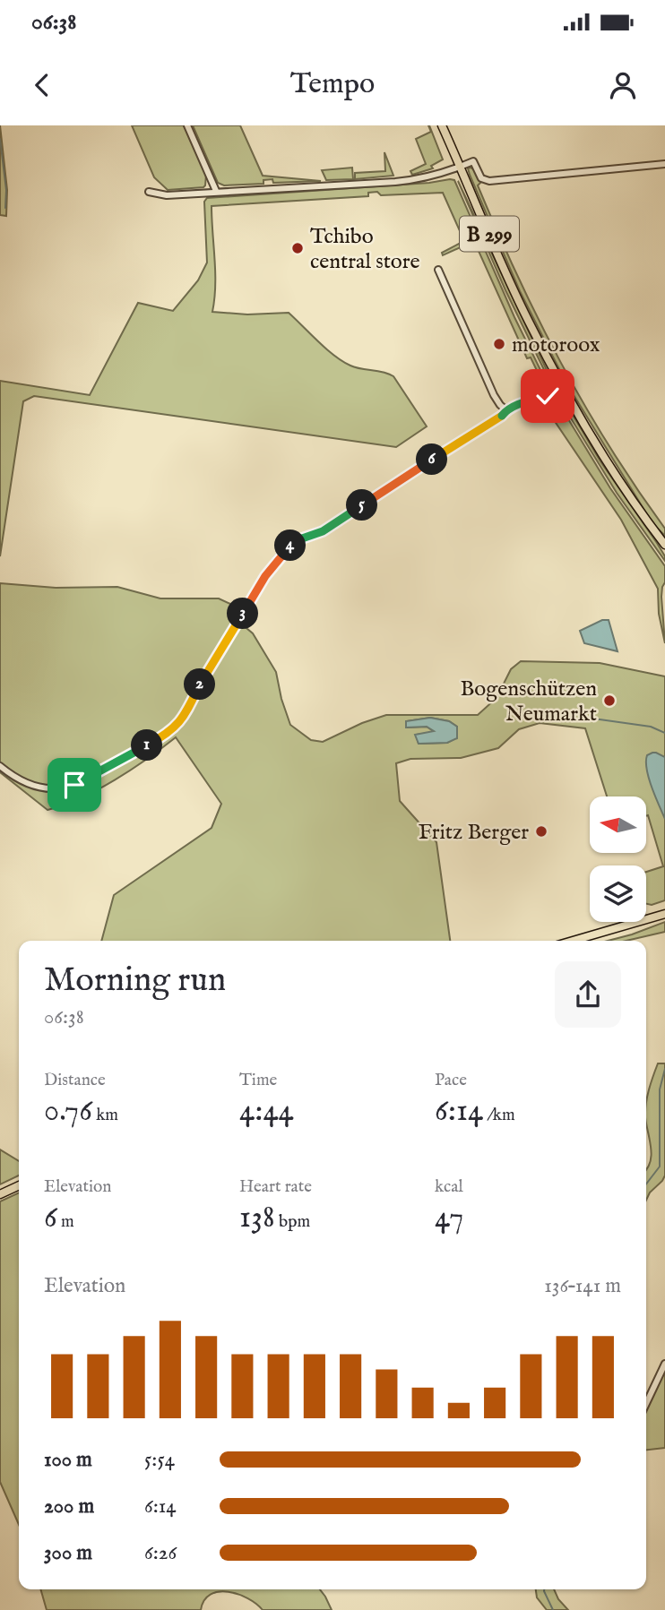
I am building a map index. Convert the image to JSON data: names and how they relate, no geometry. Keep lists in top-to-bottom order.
{
  "streets": {
    "main road": ["B 299"]
  },
  "places": [
    "Tchibo central store",
    "motoroox",
    "Bogenschützen Neumarkt",
    "Fritz Berger"
  ],
  "north": "left",
  "page": {
    "status": "06:38",
    "header": "Tempo",
    "pins": [
      "6",
      "5",
      "4",
      "3",
      "2",
      "1"
    ],
    "heading": ["Morning run", "06:38"],
    "stats": [
      ["Distance", "0.76 km"],
      ["Time", "4:44"],
      ["Pace", "6:14 /km"],
      ["Elevation", "6 m"],
      ["Heart rate", "138 bpm"],
      ["kcal", "47"]
    ],
    "chart": ["Elevation", "136–141 m"],
    "list": [
      {
        "name": "100 m",
        "note": "5:54"
      },
      {
        "name": "200 m",
        "note": "6:14"
      },
      {
        "name": "300 m",
        "note": "6:26"
      }
    ]
  }
}
